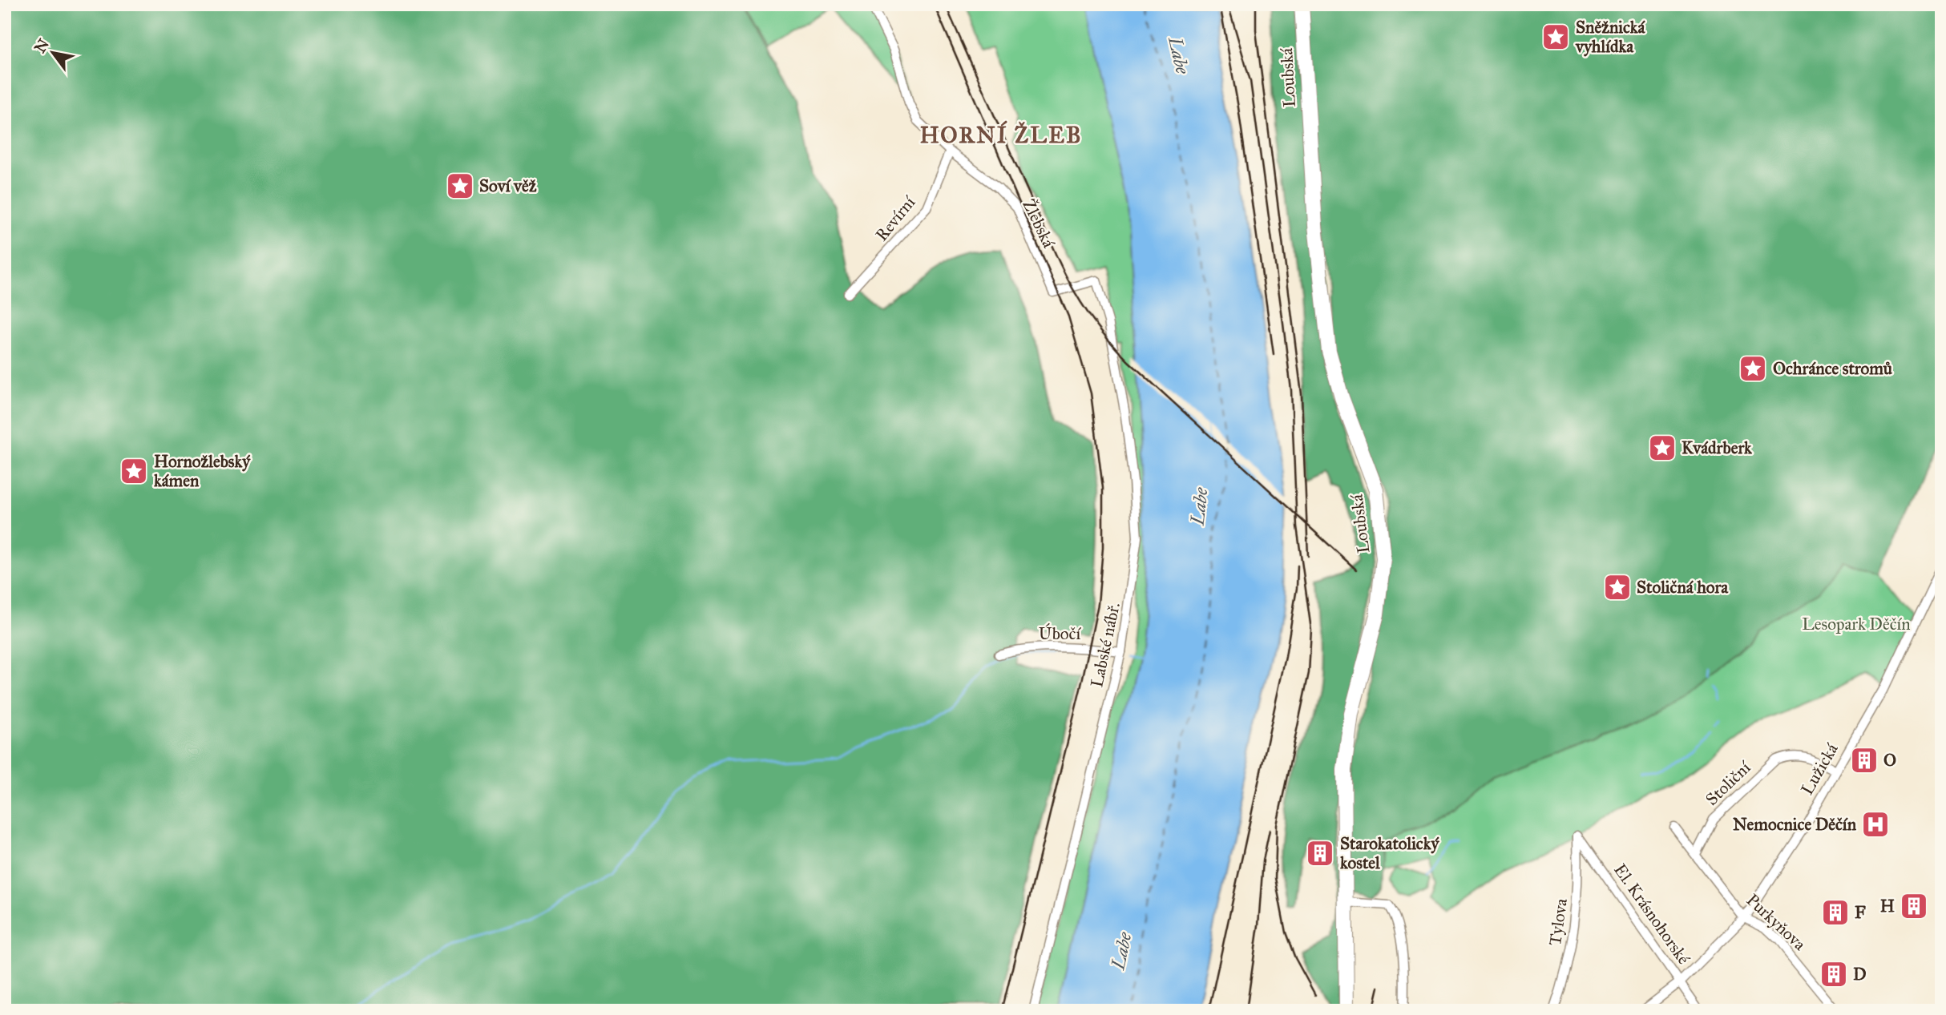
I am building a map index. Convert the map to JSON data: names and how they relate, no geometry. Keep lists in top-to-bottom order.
{
  "streets": {
    "main road": ["Loubská"],
    "street": [
      "Revírní",
      "Žlebská",
      "Úbočí",
      "Labské nábř.",
      "Lužická",
      "Stoliční",
      "El. Krásnohorské",
      "Tylova",
      "Purkyňova"
    ]
  },
  "crossings": [
    ["Revírní", "Žlebská"],
    ["Žlebská", "Labské nábř."],
    ["Úbočí", "Labské nábř."],
    ["Lužická", "Stoliční"],
    ["Lužická", "El. Krásnohorské"],
    ["Lužická", "Purkyňova"],
    ["Stoliční", "Purkyňova"],
    ["El. Krásnohorské", "Tylova"]
  ],
  "districts": ["HORNÍ ŽLEB"],
  "water": ["Labe"],
  "parks": ["Lesopark Děčín"],
  "places": {
    "place": [
      "Sněžnická vyhlídka",
      "Soví věž",
      "Ochránce stromů",
      "Kvádrberk",
      "Hornožlebský kámen",
      "Stoličná hora"
    ],
    "building": [
      "O",
      "Starokatolický kostel",
      "H",
      "F",
      "D"
    ],
    "hospital": ["Nemocnice Děčín"]
  },
  "north": "top left"
}
